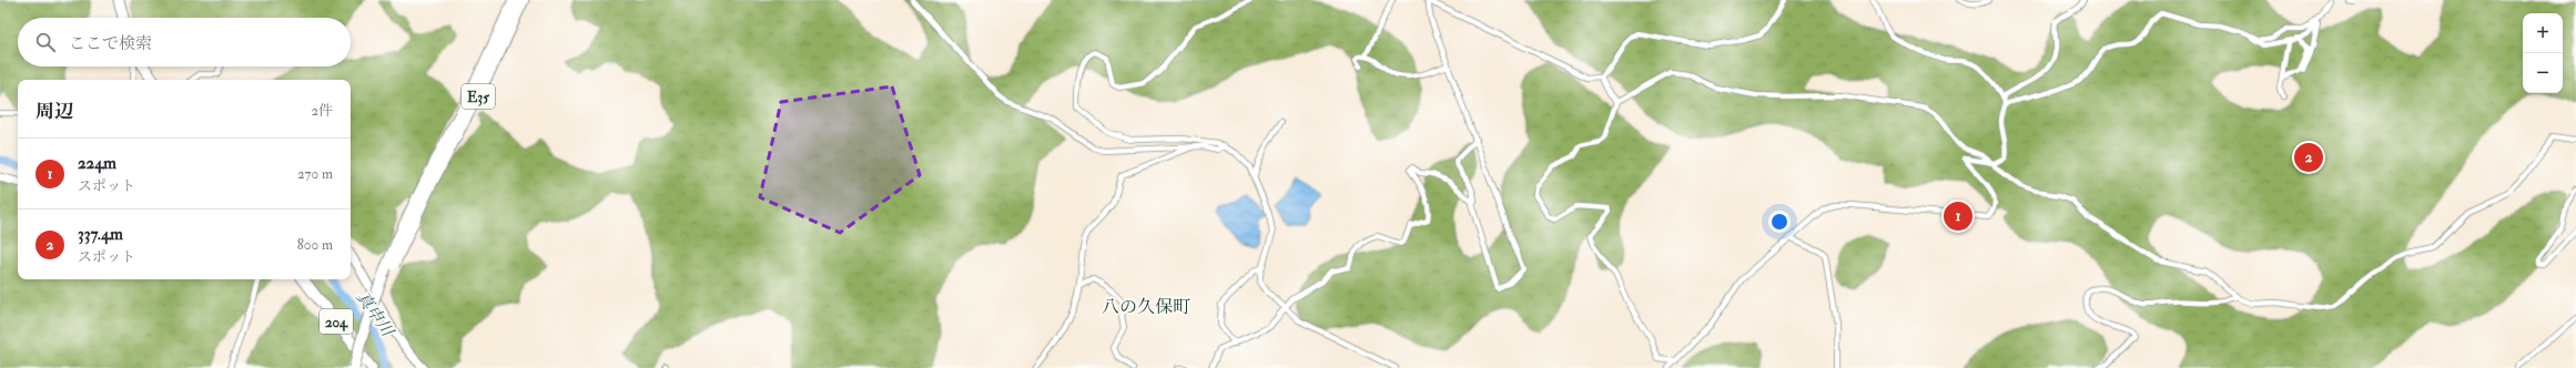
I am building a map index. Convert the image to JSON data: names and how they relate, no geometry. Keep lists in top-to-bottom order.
{
  "streets": {
    "highway": ["E35", "204"]
  },
  "districts": ["八の久保町"],
  "water": ["真申川"],
  "page": {
    "map_buttons": ["+", "−"],
    "search": "ここで検索",
    "heading": ["周辺", "2件"],
    "list": [
      {
        "mark": "1",
        "name": "224m",
        "note": "スポット",
        "value": "270 m"
      },
      {
        "mark": "2",
        "name": "337.4m",
        "note": "スポット",
        "value": "800 m"
      }
    ],
    "pins": ["2", "1"]
  }
}
